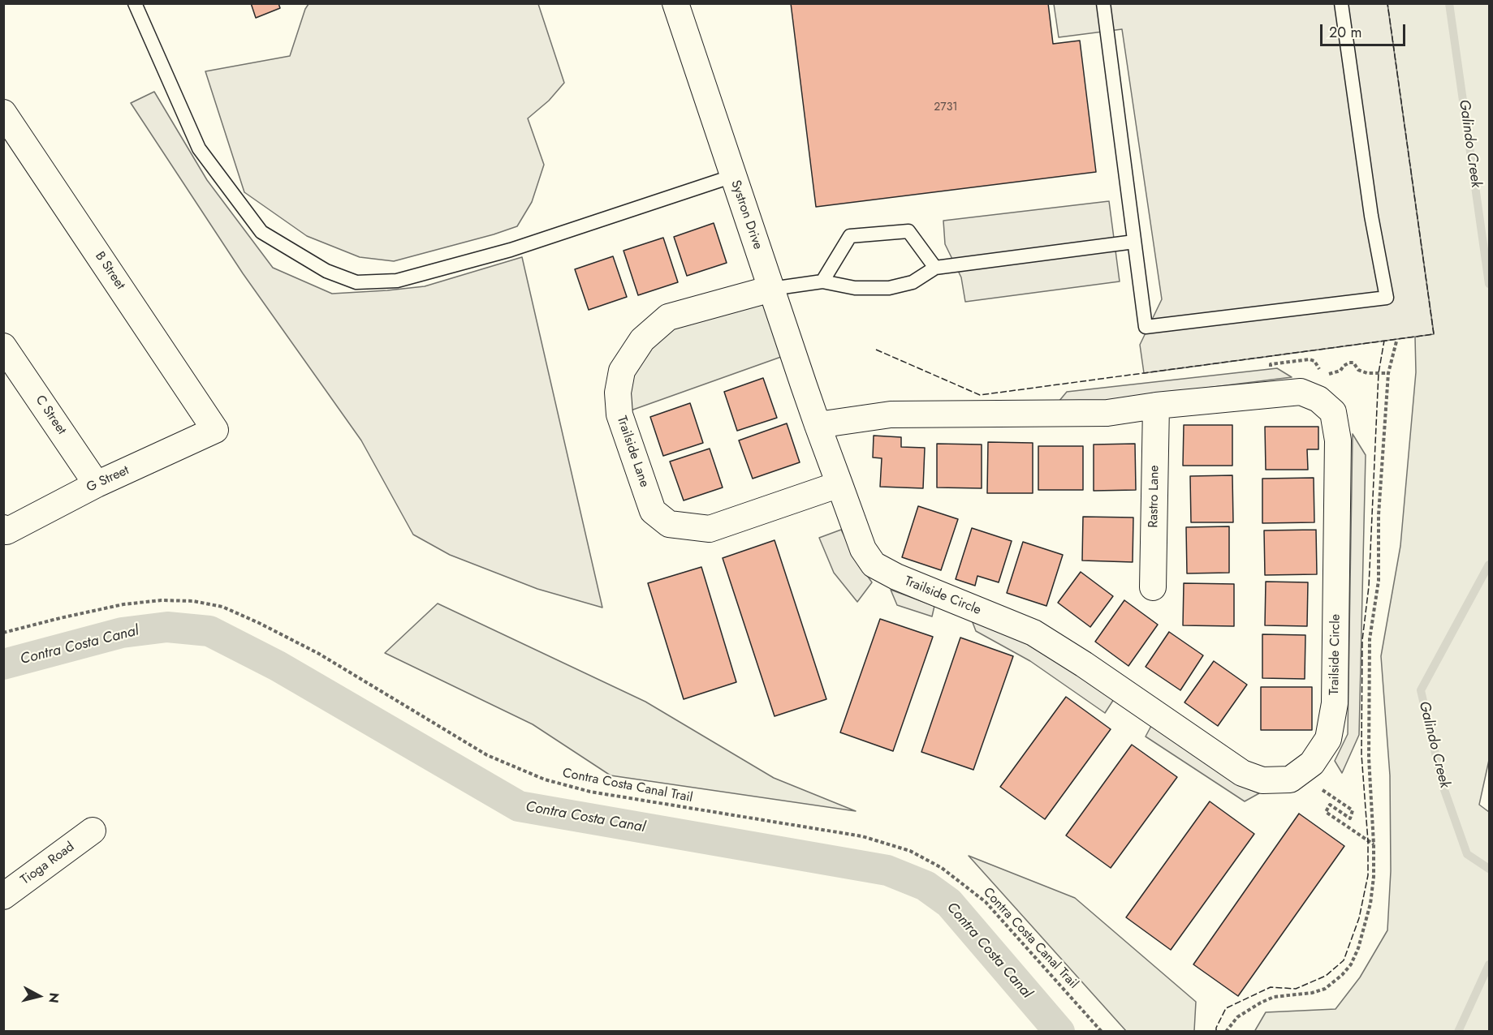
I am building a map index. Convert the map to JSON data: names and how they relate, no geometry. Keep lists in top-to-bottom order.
{
  "streets": {
    "street": [
      "Systron Drive",
      "B Street",
      "C Street",
      "Trailside Lane",
      "G Street",
      "Rastro Lane",
      "Trailside Circle",
      "Tioga Road"
    ],
    "path": ["Contra Costa Canal Trail"]
  },
  "crossings": [
    ["Systron Drive", "Trailside Lane"],
    ["Systron Drive", "Trailside Circle"],
    ["B Street", "G Street"],
    ["C Street", "G Street"],
    ["Trailside Lane", "Trailside Circle"],
    ["Rastro Lane", "Trailside Circle"]
  ],
  "water": ["Galindo Creek", "Contra Costa Canal"],
  "house_numbers": ["2731"],
  "scale_bar": "20 m",
  "north": "right"
}
